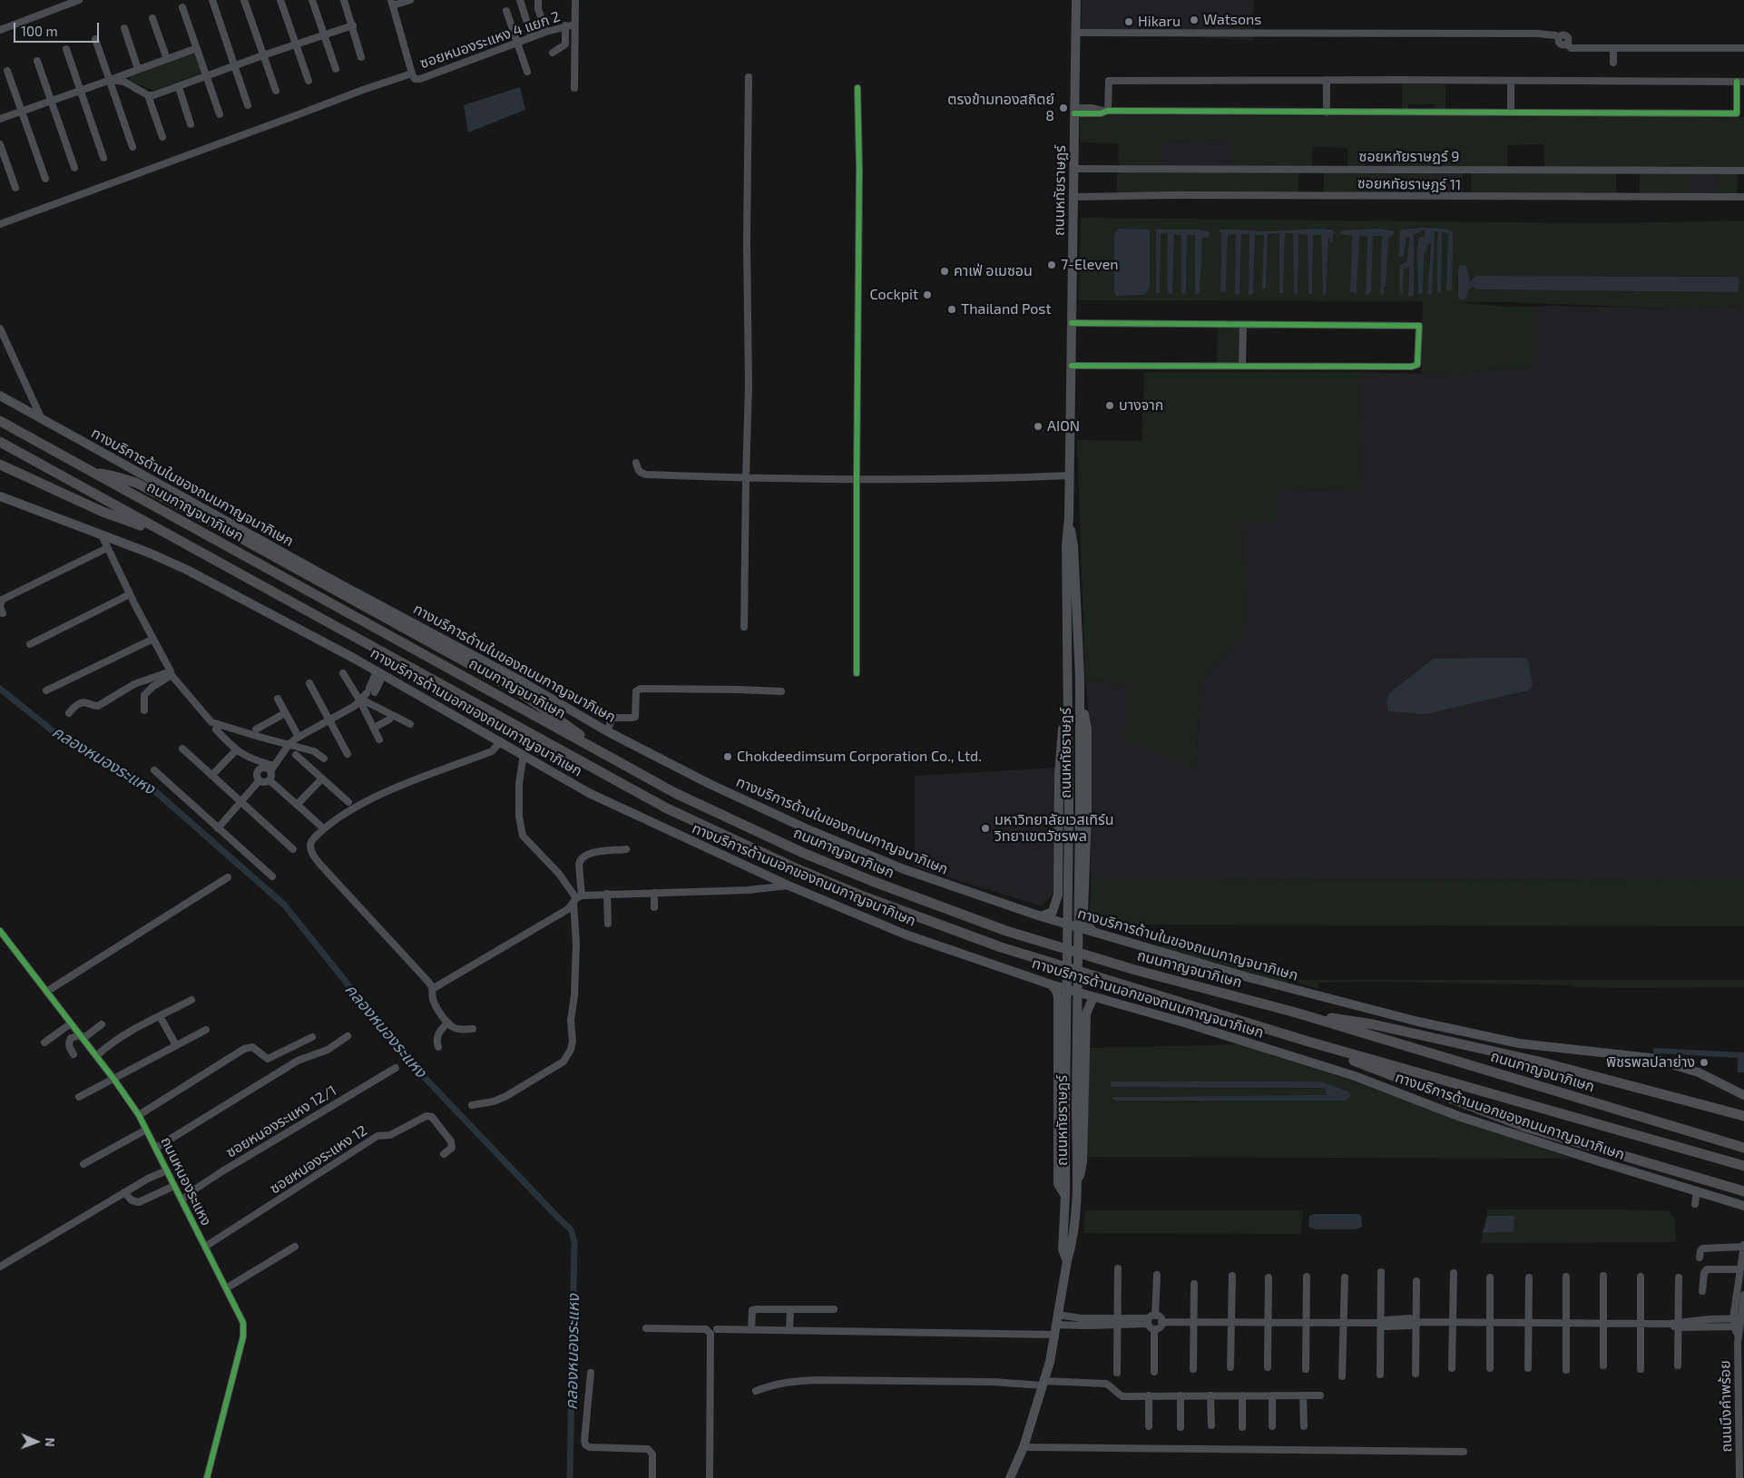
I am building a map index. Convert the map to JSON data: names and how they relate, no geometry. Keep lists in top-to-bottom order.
{
  "streets": {
    "highway": ["ถนนกาญจนาภิเษก"],
    "main road": ["ถนนหทัยราษฎร์", "ทางบริการด้านในของถนนกาญจนาภิเษก", "ทางบริการด้านนอกของถนนกาญจนาภิเษก"],
    "street": [
      "ซอยหนองระแหง 4 แยก 2",
      "ซอยหทัยราษฎร์ 9",
      "ซอยหทัยราษฎร์ 11",
      "ซอยหนองระแหง 12/1",
      "ซอยหนองระแหง 12",
      "ถนนหนองระแหง",
      "ถนนบึงคำพร้อย"
    ]
  },
  "crossings": [
    ["ซอยหทัยราษฎร์ 9", "ถนนหทัยราษฎร์"],
    ["ซอยหทัยราษฎร์ 11", "ถนนหทัยราษฎร์"],
    ["ซอยหนองระแหง 12/1", "ถนนหนองระแหง"],
    ["ซอยหนองระแหง 12", "ถนนหนองระแหง"]
  ],
  "water": ["คลองหนองระแหง"],
  "places": [
    "Watsons",
    "Hikaru",
    "ตรงข้ามทองสถิตย์ 8",
    "7-Eleven",
    "คาเฟ่ อเมซอน",
    "Cockpit",
    "Thailand Post",
    "บางจาก",
    "AION",
    "Chokdeedimsum Corporation Co., Ltd.",
    "มหาวิทยาลัยเวสเทิร์น วิทยาเขตวัชรพล",
    "พิชรพลปลาย่าง"
  ],
  "scale_bar": "100 m",
  "north": "right"
}
